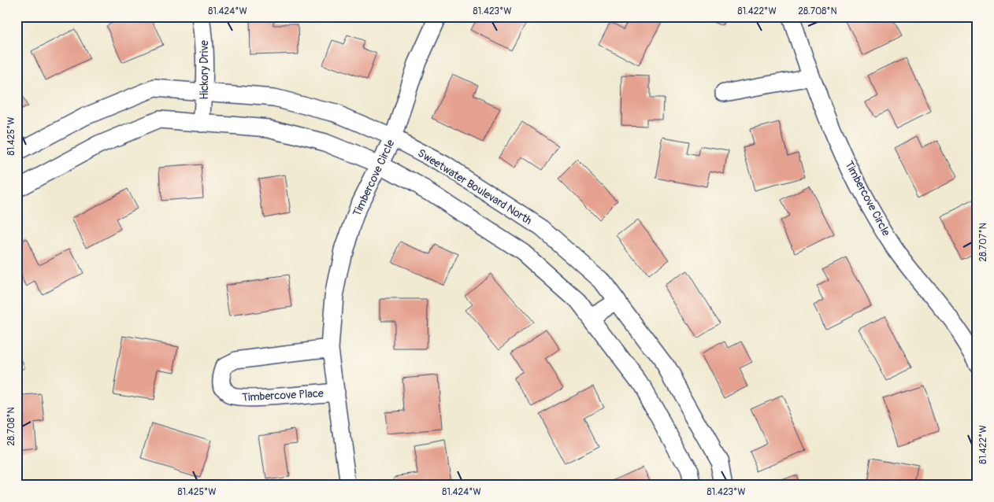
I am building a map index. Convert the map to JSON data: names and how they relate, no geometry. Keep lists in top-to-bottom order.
{
  "streets": {
    "street": [
      "Hickory Drive",
      "Timbercove Circle",
      "Sweetwater Boulevard North",
      "Timbercove Place"
    ]
  },
  "crossings": [
    ["Hickory Drive", "Sweetwater Boulevard North"],
    ["Timbercove Circle", "Sweetwater Boulevard North"],
    ["Timbercove Circle", "Timbercove Place"]
  ],
  "coordinates": [
    "81.424°W",
    "81.423°W",
    "81.422°W",
    "28.708°N",
    "81.425°W",
    "28.707°N"
  ]
}
